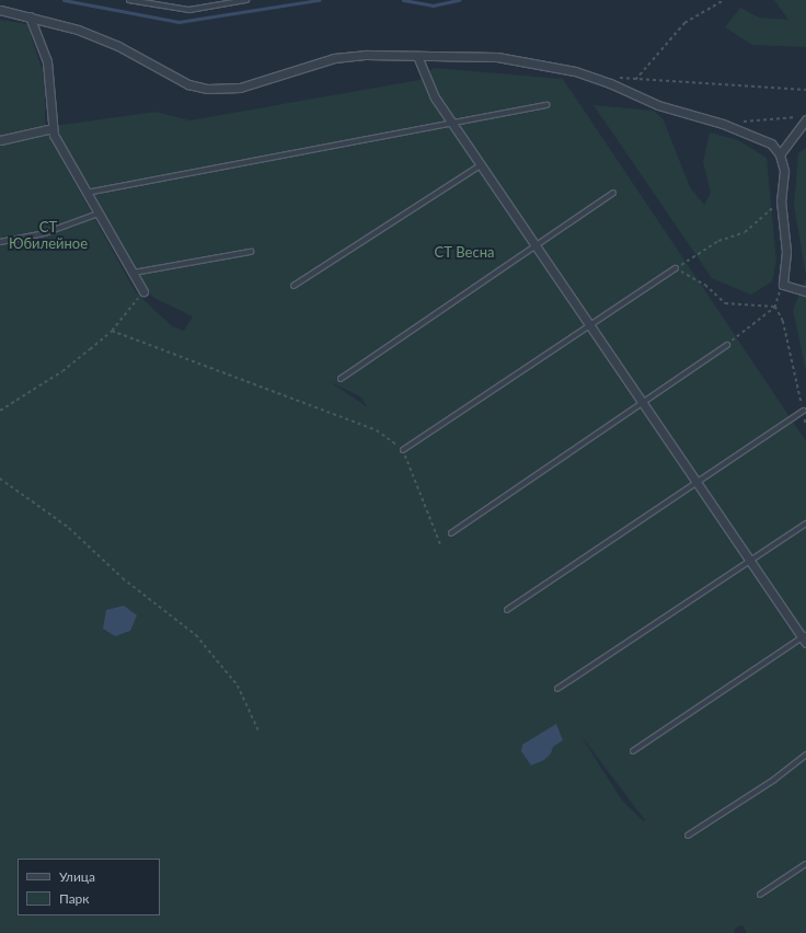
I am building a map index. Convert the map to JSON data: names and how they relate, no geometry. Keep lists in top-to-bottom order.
{
  "parks": ["СТ Юбилейное", "СТ Весна"],
  "legend": ["Улица", "Парк"]
}
